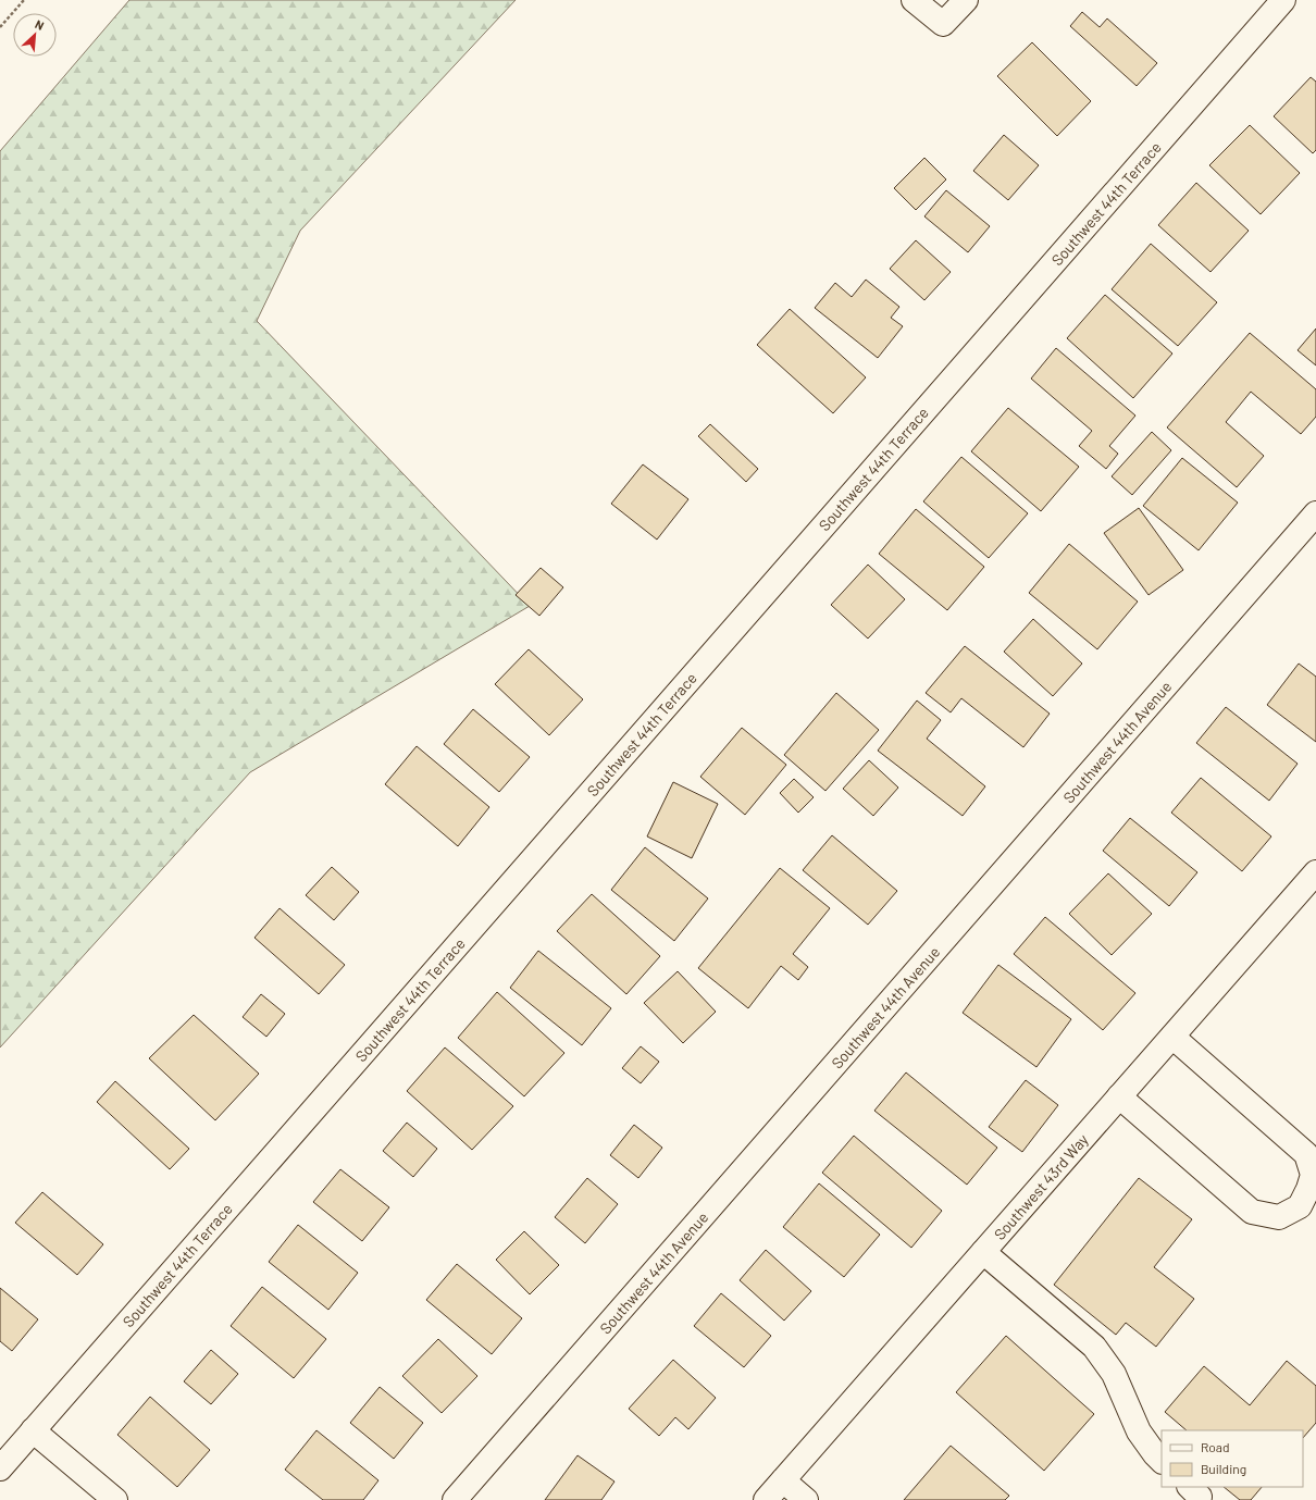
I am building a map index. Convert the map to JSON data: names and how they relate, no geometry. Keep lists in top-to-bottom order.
{
  "streets": {
    "street": ["Southwest 44th Terrace", "Southwest 44th Avenue", "Southwest 43rd Way"]
  },
  "legend": ["Road", "Building"],
  "north": "top right"
}
